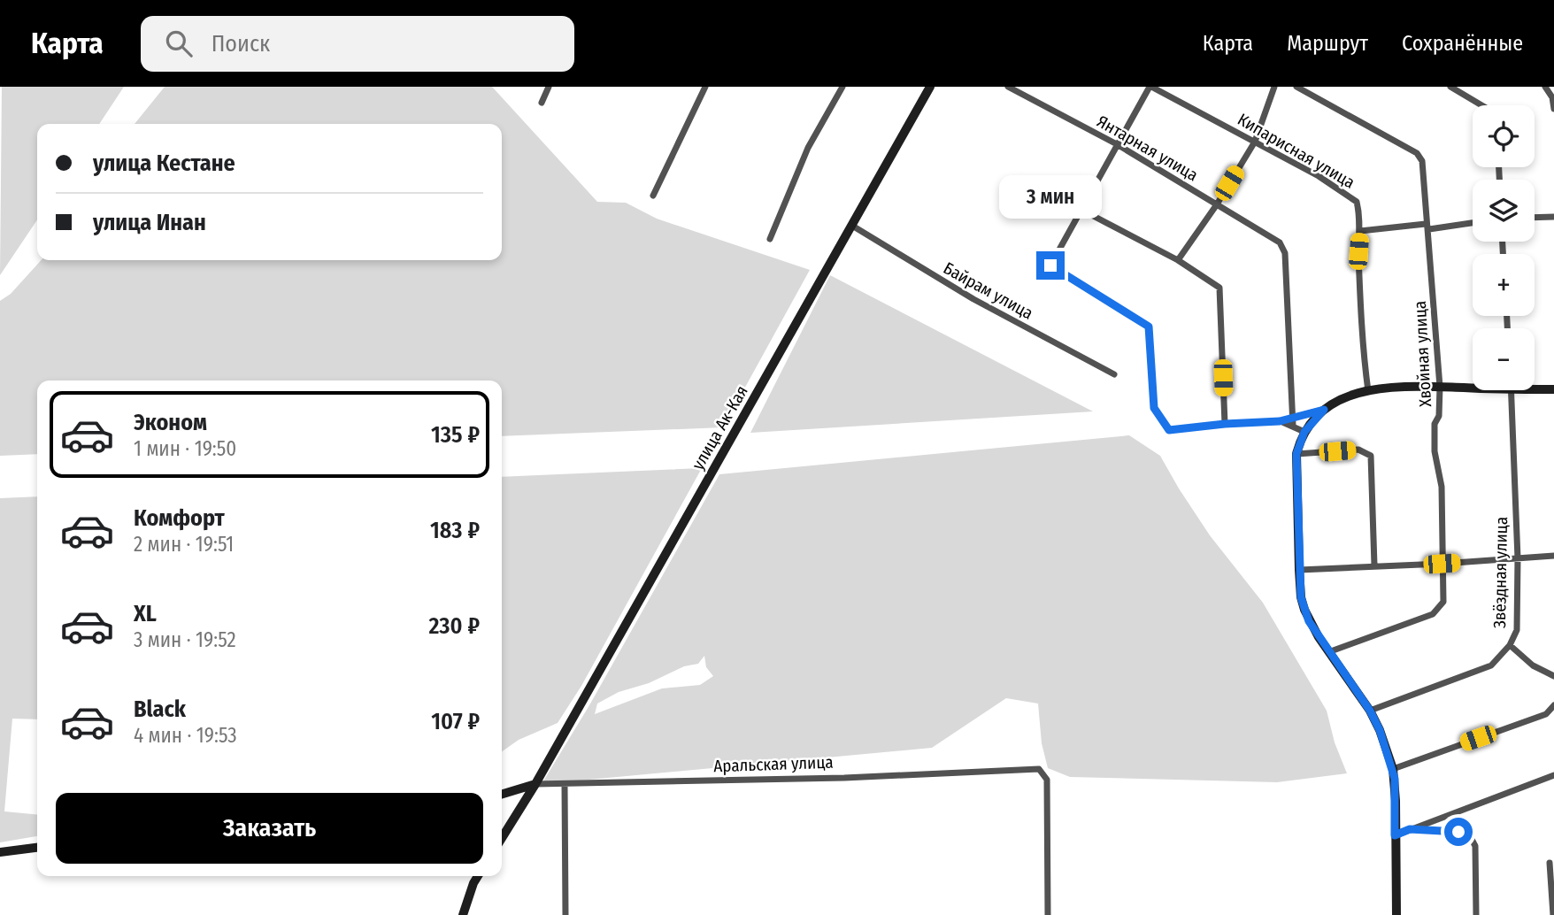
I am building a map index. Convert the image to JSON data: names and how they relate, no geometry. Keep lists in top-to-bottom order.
{
  "streets": {
    "main road": ["улица Ак-Кая", "Аральская улица"],
    "street": [
      "Янтарная улица",
      "Кипарисная улица",
      "Байрам улица",
      "Хвойная улица",
      "Звёздная улица"
    ]
  },
  "crossings": [
    ["Байрам улица", "улица Ак-Кая"],
    ["улица Ак-Кая", "Аральская улица"]
  ],
  "page": {
    "header": "Карта",
    "search": "Поиск",
    "nav": ["Карта", "Маршрут", "Сохранённые"],
    "map_buttons": ["+", "−"],
    "banner": ["улица Кестане", "улица Инан"],
    "bubble": "3 мин",
    "list": [
      {
        "name": "Эконом",
        "note": "1 мин · 19:50",
        "value": "135 ₽"
      },
      {
        "name": "Комфорт",
        "note": "2 мин · 19:51",
        "value": "183 ₽"
      },
      {
        "name": "XL",
        "note": "3 мин · 19:52",
        "value": "230 ₽"
      },
      {
        "name": "Black",
        "note": "4 мин · 19:53",
        "value": "107 ₽"
      }
    ],
    "buttons": "Заказать"
  }
}
